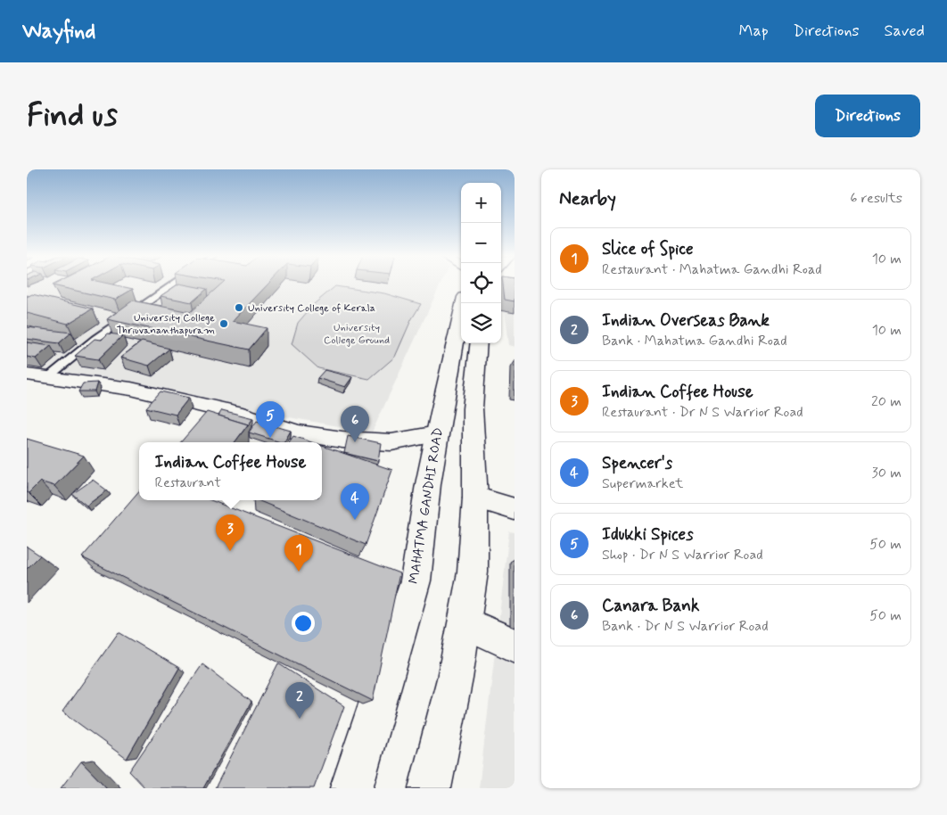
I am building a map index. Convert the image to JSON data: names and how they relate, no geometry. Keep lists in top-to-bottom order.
{
  "streets": {
    "main road": ["MAHATMA GANDHI ROAD"]
  },
  "parks": ["University College Ground"],
  "places": ["University College of Kerala", "University College Thriuvananthapuram"],
  "page": {
    "header": "Wayfind",
    "nav": ["Map", "Directions", "Saved"],
    "buttons": "Directions",
    "title": "Find us",
    "heading": ["Nearby", "6 results"],
    "map_buttons": ["+", "−"],
    "list": [
      {
        "mark": "1",
        "name": "Slice of Spice",
        "note": "Restaurant · Mahatma Gandhi Road",
        "value": "10 m"
      },
      {
        "mark": "2",
        "name": "Indian Overseas Bank",
        "note": "Bank · Mahatma Gandhi Road",
        "value": "10 m"
      },
      {
        "mark": "3",
        "name": "Indian Coffee House",
        "note": "Restaurant · Dr N S Warrior Road",
        "value": "20 m"
      },
      {
        "mark": "4",
        "name": "Spencer's",
        "note": "Supermarket",
        "value": "30 m"
      },
      {
        "mark": "5",
        "name": "Idukki Spices",
        "note": "Shop · Dr N S Warrior Road",
        "value": "50 m"
      },
      {
        "mark": "6",
        "name": "Canara Bank",
        "note": "Bank · Dr N S Warrior Road",
        "value": "50 m"
      }
    ],
    "pins": [
      "5",
      "6",
      "4",
      "3",
      "1",
      "2"
    ],
    "popup": ["Indian Coffee House", "Restaurant"]
  }
}
